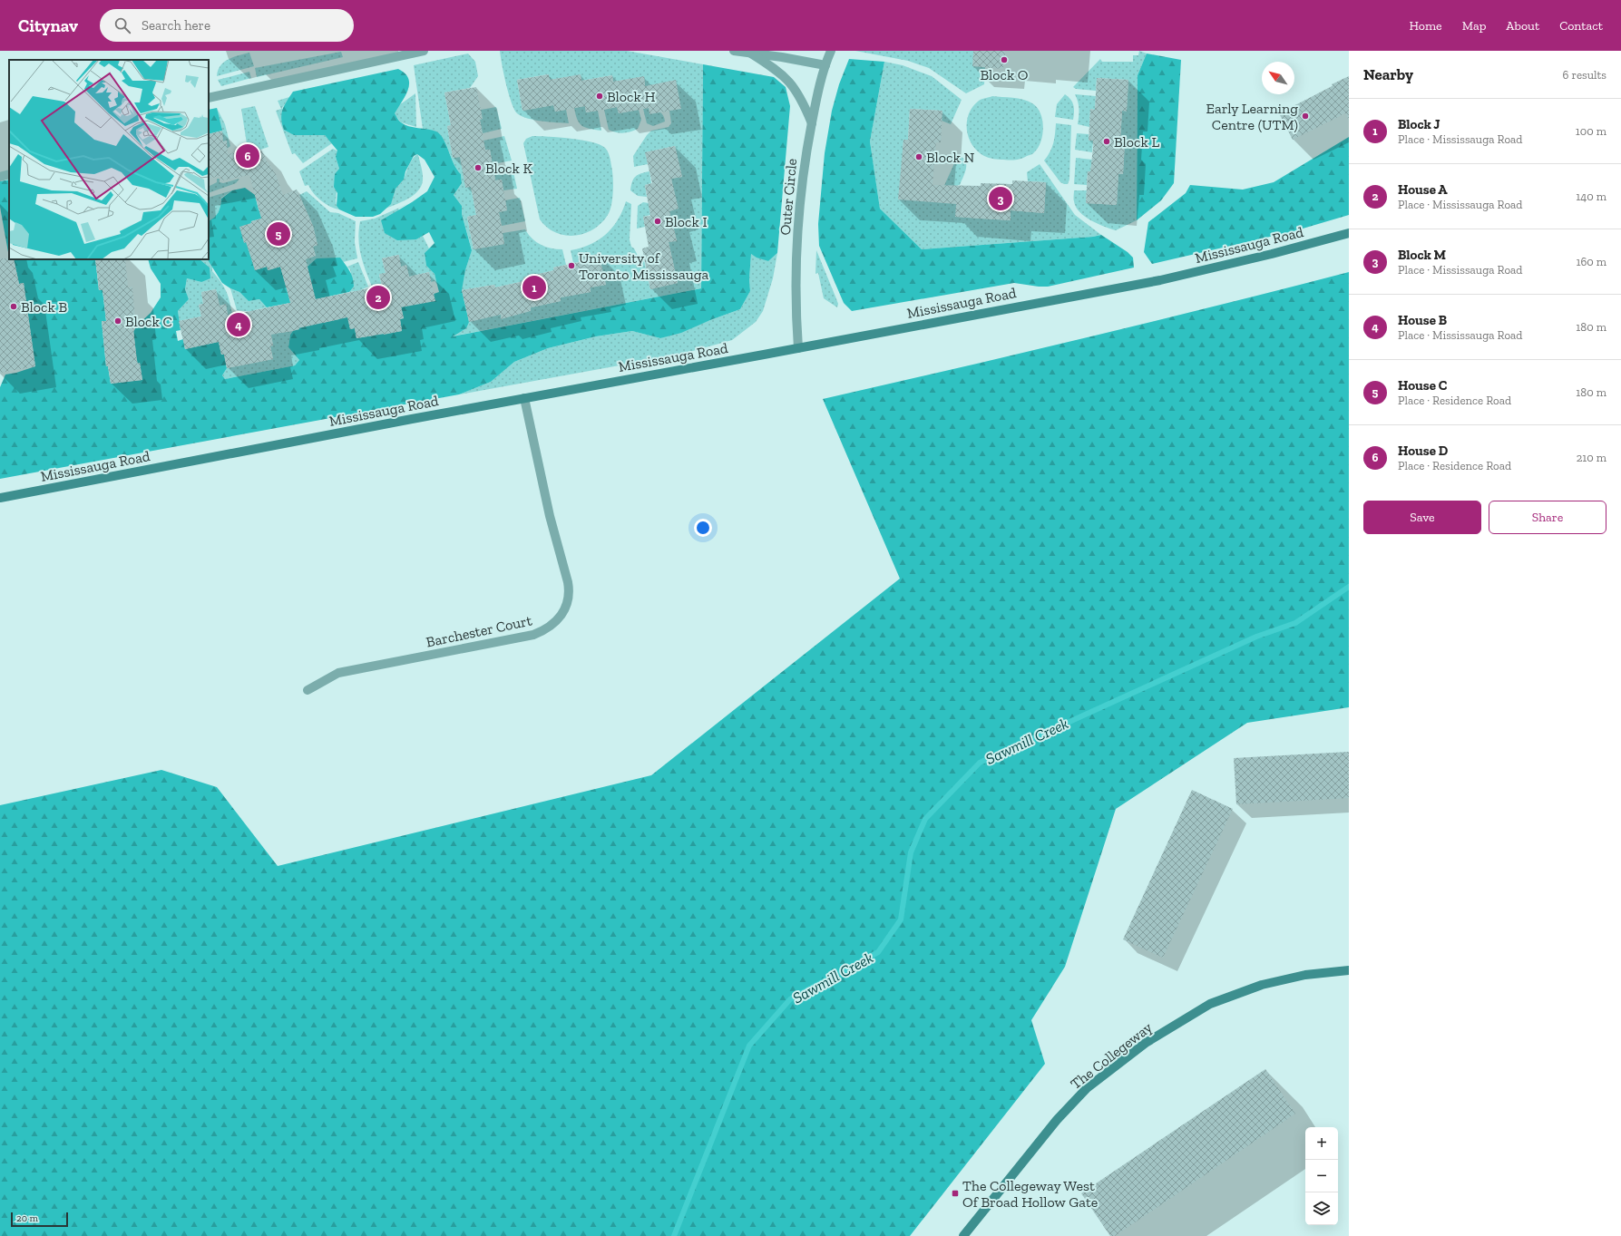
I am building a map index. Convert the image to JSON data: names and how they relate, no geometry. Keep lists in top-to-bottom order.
{
  "streets": {
    "main road": ["Mississauga Road", "The Collegeway"],
    "street": ["Outer Circle", "Barchester Court"]
  },
  "crossings": [
    ["Outer Circle", "Mississauga Road"],
    ["Mississauga Road", "Barchester Court"]
  ],
  "water": ["Sawmill Creek"],
  "places": {
    "other": [
      "Block O",
      "Block H",
      "Early Learning Centre (UTM)",
      "Block L",
      "Block N",
      "Block K",
      "Block I",
      "University of Toronto Mississauga",
      "Block B",
      "Block C"
    ],
    "transit": ["The Collegeway West Of Broad Hollow Gate"]
  },
  "scale_bar": "20 m",
  "north": "top left",
  "page": {
    "header": "Citynav",
    "search": "Search here",
    "nav": [
      "Home",
      "Map",
      "About",
      "Contact"
    ],
    "heading": ["Nearby", "6 results"],
    "list": [
      {
        "mark": "1",
        "name": "Block J",
        "note": "Place · Mississauga Road",
        "value": "100 m"
      },
      {
        "mark": "2",
        "name": "House A",
        "note": "Place · Mississauga Road",
        "value": "140 m"
      },
      {
        "mark": "3",
        "name": "Block M",
        "note": "Place · Mississauga Road",
        "value": "160 m"
      },
      {
        "mark": "4",
        "name": "House B",
        "note": "Place · Mississauga Road",
        "value": "180 m"
      },
      {
        "mark": "5",
        "name": "House C",
        "note": "Place · Residence Road",
        "value": "180 m"
      },
      {
        "mark": "6",
        "name": "House D",
        "note": "Place · Residence Road",
        "value": "210 m"
      }
    ],
    "pins": [
      "6",
      "3",
      "5",
      "1",
      "2",
      "4"
    ],
    "buttons": ["Save", "Share"],
    "map_buttons": ["+", "−"],
    "scale": "20 m"
  }
}
